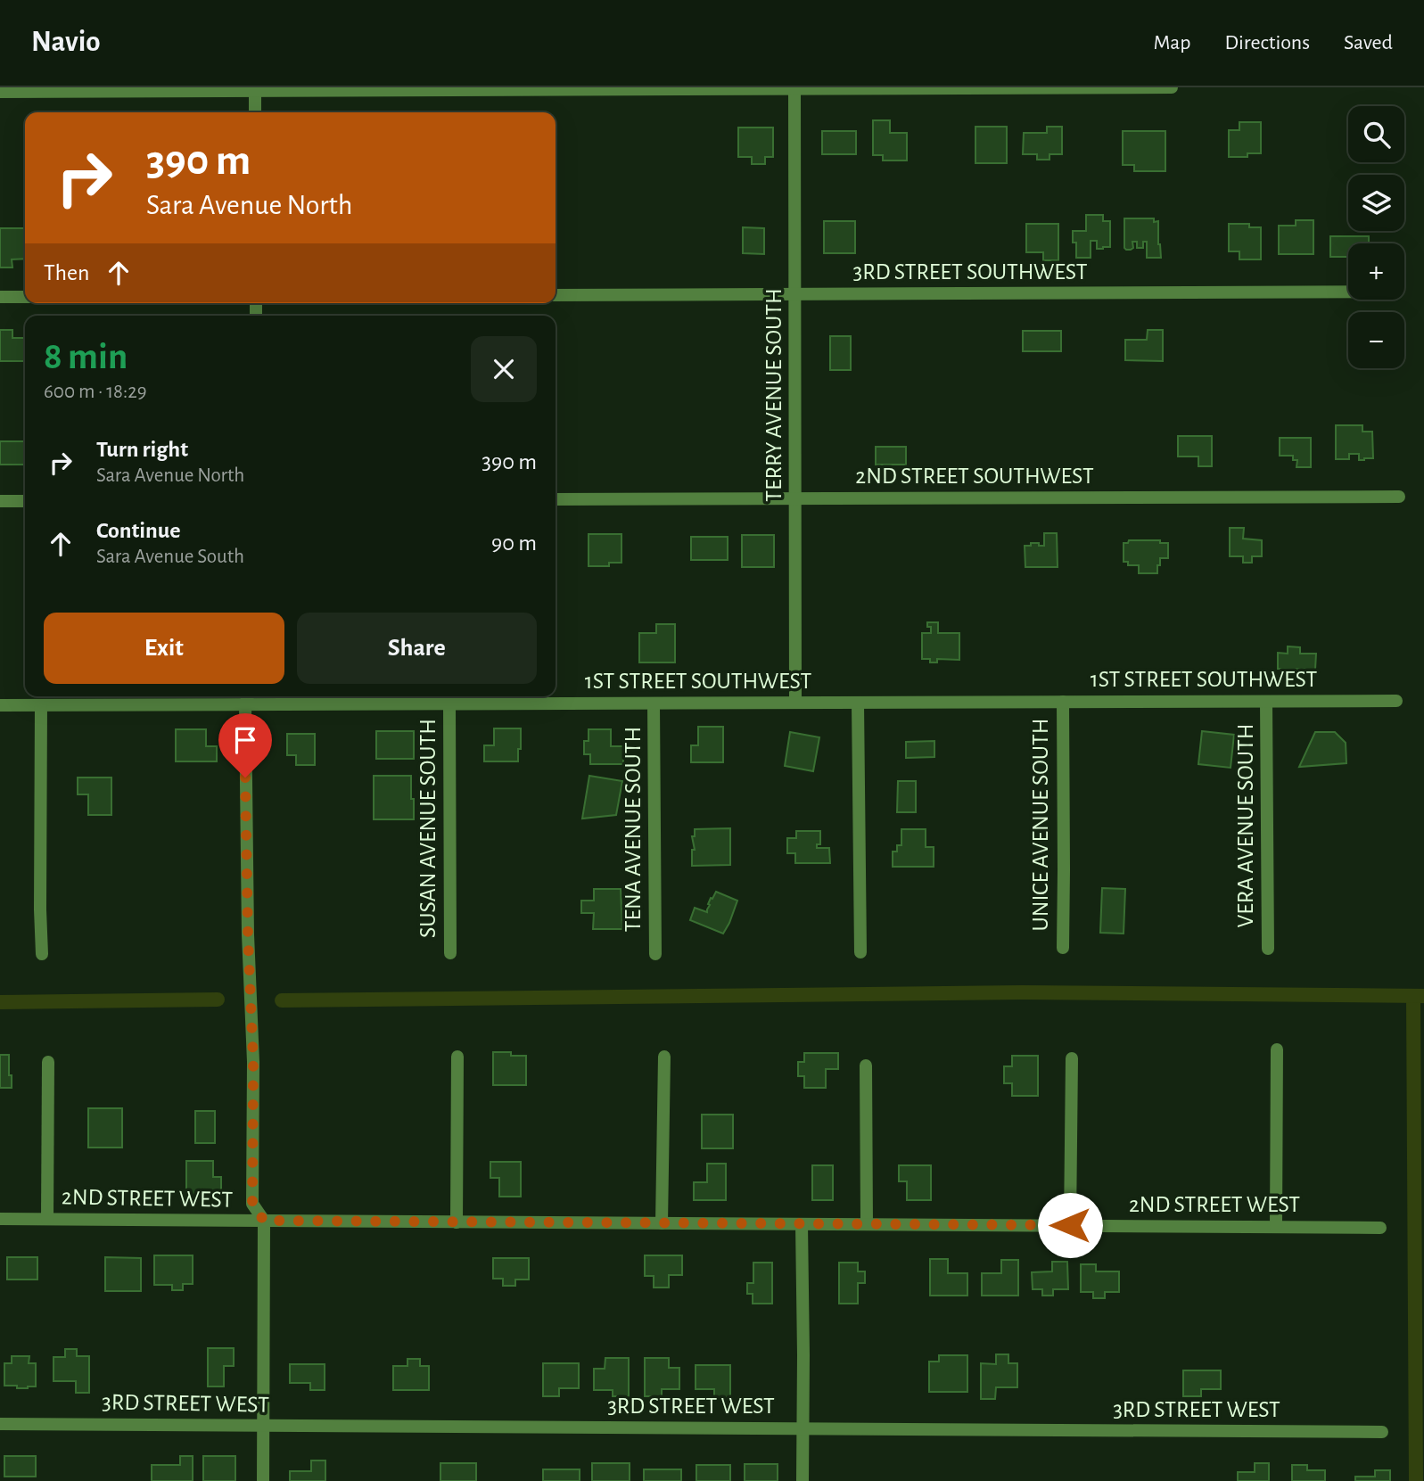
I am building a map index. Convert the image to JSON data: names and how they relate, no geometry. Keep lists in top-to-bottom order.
{
  "streets": {
    "street": [
      "3RD STREET SOUTHWEST",
      "TERRY AVENUE SOUTH",
      "2ND STREET SOUTHWEST",
      "1ST STREET SOUTHWEST",
      "UNICE AVENUE SOUTH",
      "VERA AVENUE SOUTH",
      "SUSAN AVENUE SOUTH",
      "TENA AVENUE SOUTH",
      "2ND STREET WEST",
      "3RD STREET WEST"
    ]
  },
  "crossings": [
    ["3RD STREET SOUTHWEST", "TERRY AVENUE SOUTH"],
    ["TERRY AVENUE SOUTH", "2ND STREET SOUTHWEST"],
    ["TERRY AVENUE SOUTH", "1ST STREET SOUTHWEST"],
    ["1ST STREET SOUTHWEST", "UNICE AVENUE SOUTH"],
    ["1ST STREET SOUTHWEST", "VERA AVENUE SOUTH"],
    ["1ST STREET SOUTHWEST", "SUSAN AVENUE SOUTH"],
    ["1ST STREET SOUTHWEST", "TENA AVENUE SOUTH"]
  ],
  "page": {
    "header": "Navio",
    "nav": ["Map", "Directions", "Saved"],
    "map_buttons": ["+", "−"],
    "turn": ["390 m", "Sara Avenue North"],
    "then": "Then",
    "heading": ["8 min", "600 m · 18:29"],
    "list": [
      {
        "name": "Turn right",
        "note": "Sara Avenue North",
        "value": "390 m"
      },
      {
        "name": "Continue",
        "note": "Sara Avenue South",
        "value": "90 m"
      }
    ],
    "buttons": ["Exit", "Share"]
  }
}
